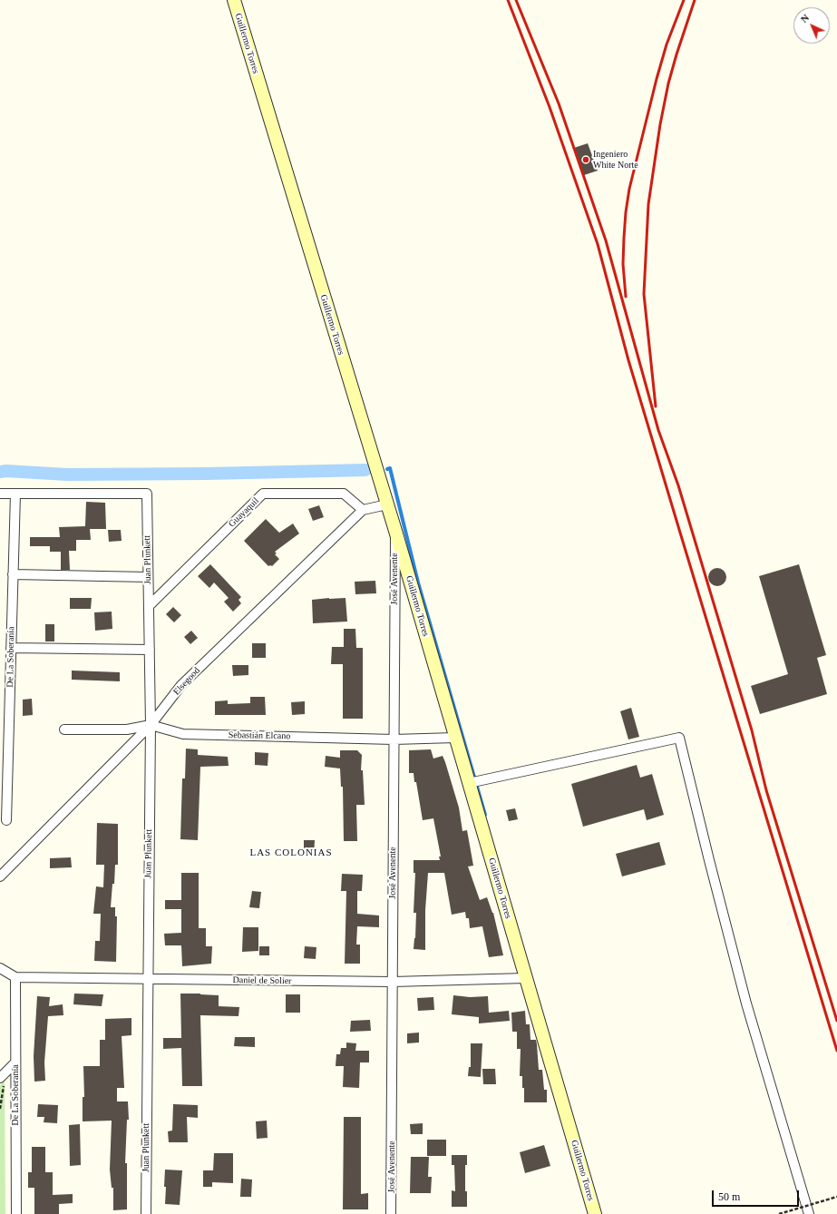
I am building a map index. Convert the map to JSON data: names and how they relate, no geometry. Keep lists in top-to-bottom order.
{
  "streets": {
    "main road": ["Guillermo Torres"],
    "street": [
      "Guayaquil",
      "Juan Plunkett",
      "José Avenente",
      "De La Soberanía",
      "Elsegood",
      "Sebastián Elcano",
      "Daniel de Solier"
    ]
  },
  "crossings": [
    ["Guillermo Torres", "José Avenente"],
    ["Guillermo Torres", "Sebastián Elcano"],
    ["Guillermo Torres", "Daniel de Solier"],
    ["Guayaquil", "Juan Plunkett"],
    ["Guayaquil", "Elsegood"],
    ["Juan Plunkett", "De La Soberanía"],
    ["Juan Plunkett", "Elsegood"],
    ["Juan Plunkett", "Sebastián Elcano"],
    ["Juan Plunkett", "Daniel de Solier"],
    ["José Avenente", "Sebastián Elcano"],
    ["José Avenente", "Daniel de Solier"],
    ["De La Soberanía", "Daniel de Solier"],
    ["Elsegood", "Sebastián Elcano"]
  ],
  "districts": ["LAS COLONIAS"],
  "places": ["Ingeniero White Norte"],
  "scale_bar": "50 m",
  "north": "top left"
}
